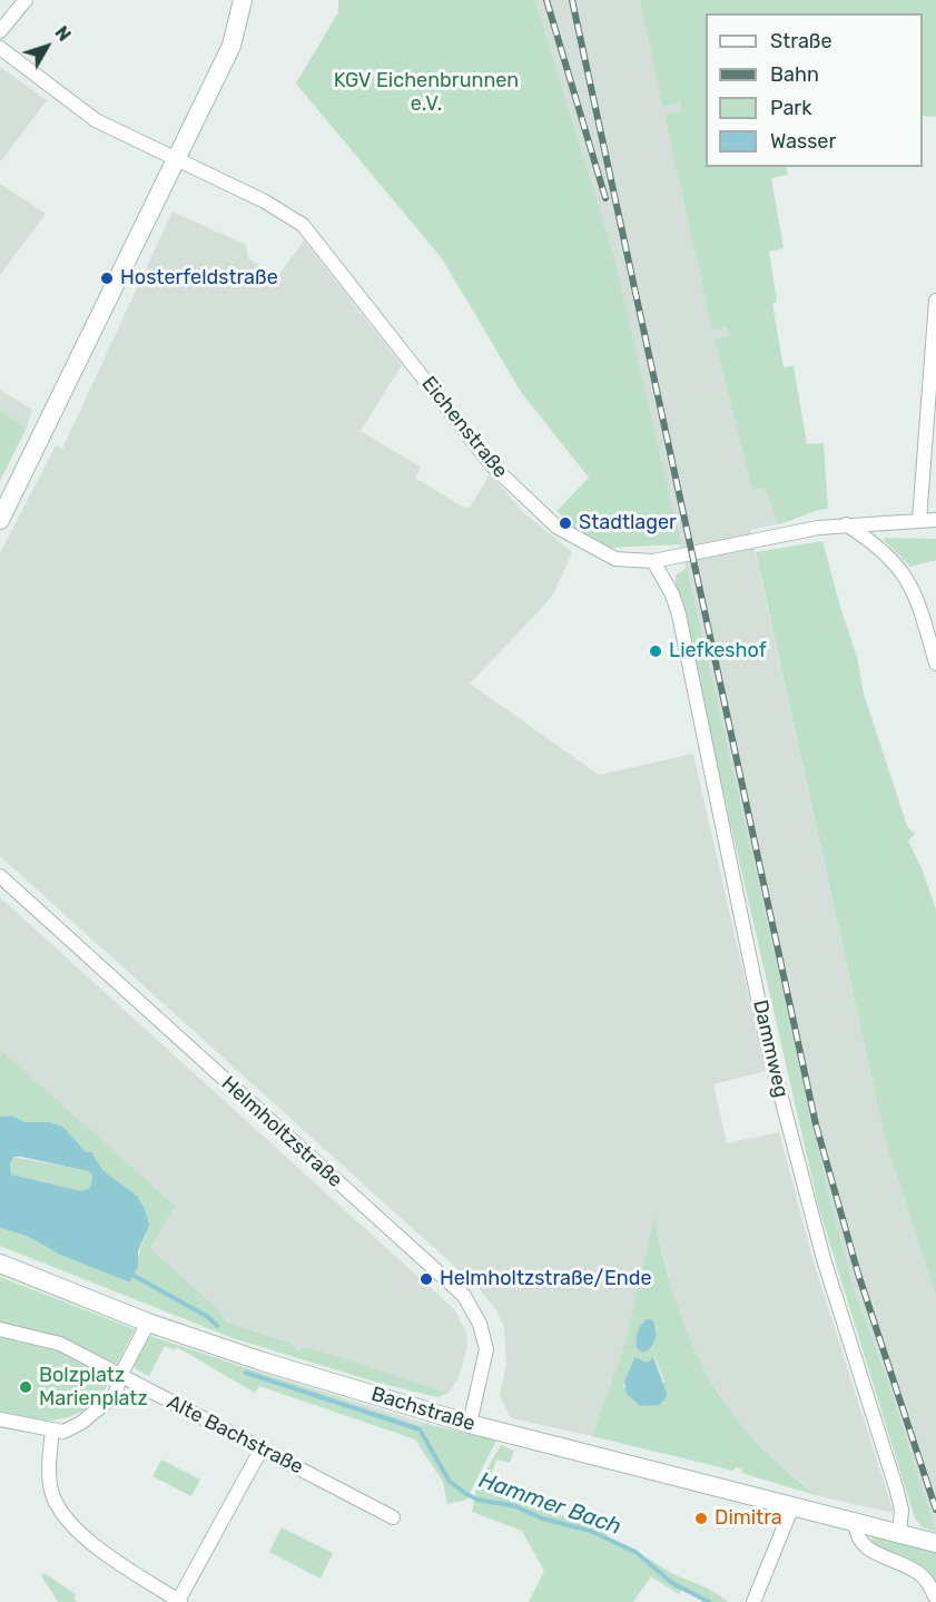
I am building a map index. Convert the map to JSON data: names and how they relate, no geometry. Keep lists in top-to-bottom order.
{
  "streets": {
    "street": [
      "Eichenstraße",
      "Dammweg",
      "Helmholtzstraße",
      "Bachstraße",
      "Alte Bachstraße"
    ]
  },
  "crossings": [
    ["Eichenstraße", "Dammweg"],
    ["Dammweg", "Bachstraße"],
    ["Helmholtzstraße", "Bachstraße"]
  ],
  "water": ["Hammer Bach"],
  "parks": ["KGV Eichenbrunnen e.V."],
  "places": [
    "Hosterfeldstraße",
    "Stadtlager",
    "Liefkeshof",
    "Helmholtzstraße/Ende",
    "Bolzplatz Marienplatz",
    "Dimitra"
  ],
  "legend": [
    "Straße",
    "Bahn",
    "Park",
    "Wasser"
  ],
  "north": "top right"
}
